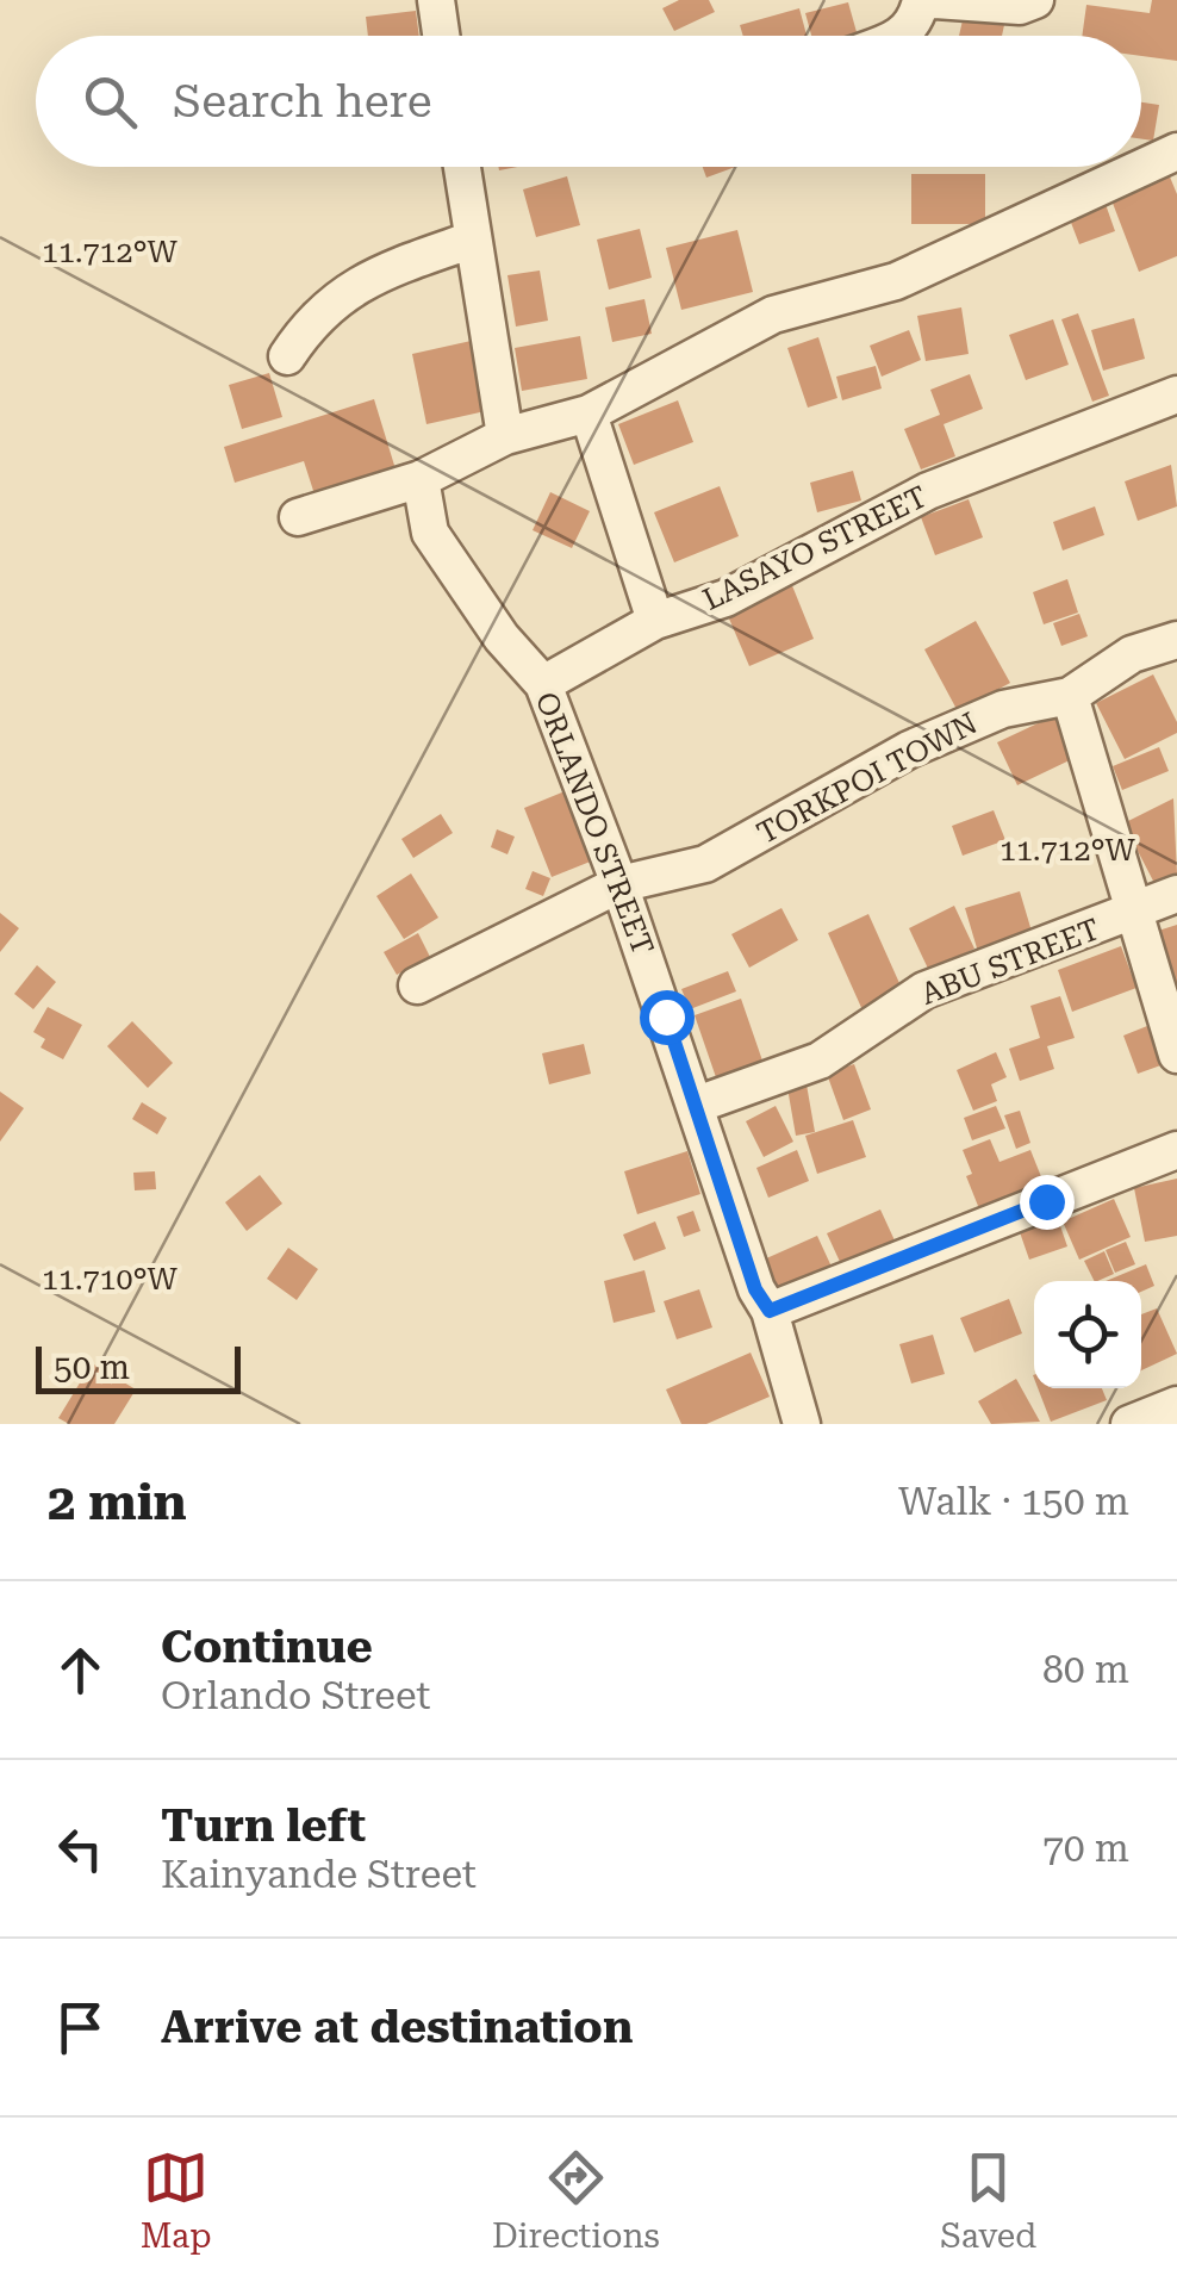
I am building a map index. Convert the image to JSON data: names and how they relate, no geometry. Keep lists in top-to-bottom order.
{
  "streets": {
    "street": [
      "LASAYO STREET",
      "TORKPOI TOWN",
      "ORLANDO STREET",
      "ABU STREET"
    ]
  },
  "crossings": [
    ["LASAYO STREET", "ORLANDO STREET"],
    ["TORKPOI TOWN", "ORLANDO STREET"],
    ["TORKPOI TOWN", "ABU STREET"],
    ["ORLANDO STREET", "ABU STREET"]
  ],
  "scale_bar": "50 m",
  "page": {
    "search": "Search here",
    "scale": "50 m",
    "heading": ["2 min", "Walk · 150 m"],
    "list": [
      ["Continue", "Orlando Street", "80 m"],
      ["Turn left", "Kainyande Street", "70 m"],
      "Arrive at destination"
    ],
    "nav": ["Map", "Directions", "Saved"]
  },
  "coordinates": ["11.712°W", "11.710°W"]
}
